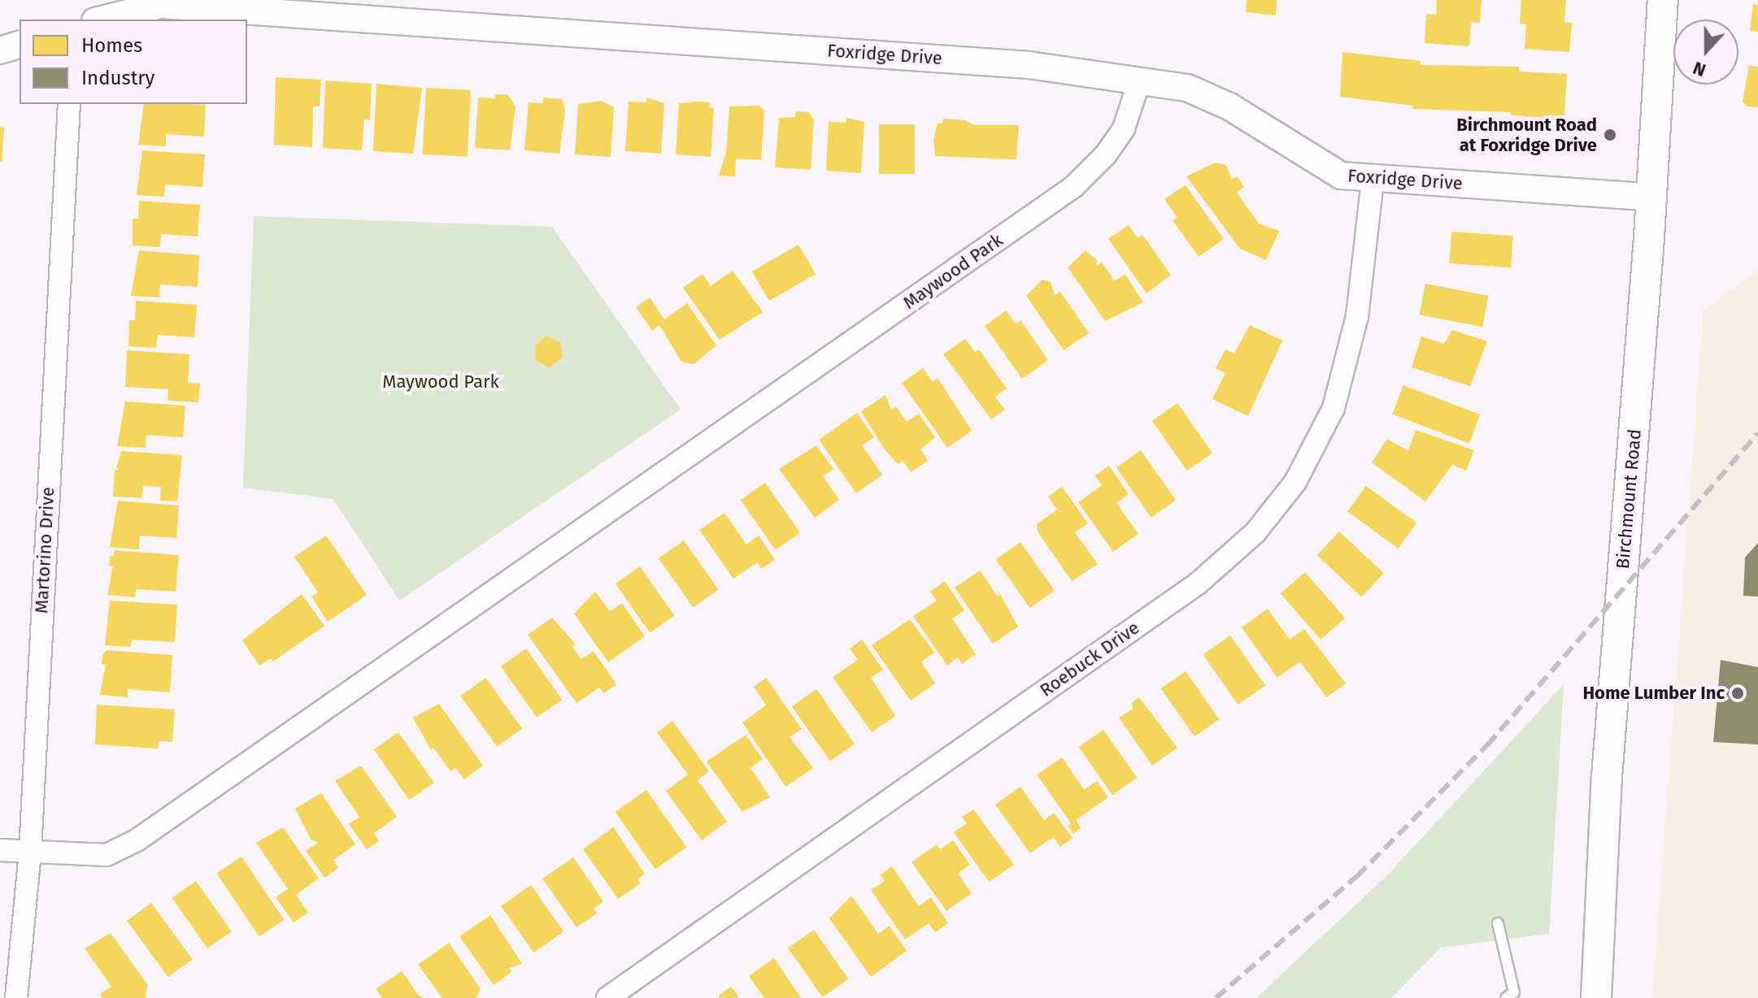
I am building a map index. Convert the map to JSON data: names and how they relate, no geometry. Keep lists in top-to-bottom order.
{
  "streets": {
    "main road": ["Birchmount Road"],
    "street": [
      "Foxridge Drive",
      "Maywood Park",
      "Martorino Drive",
      "Roebuck Drive"
    ]
  },
  "crossings": [
    ["Foxridge Drive", "Maywood Park"],
    ["Foxridge Drive", "Birchmount Road"],
    ["Foxridge Drive", "Roebuck Drive"],
    ["Maywood Park", "Martorino Drive"]
  ],
  "parks": ["Maywood Park"],
  "places": ["Birchmount Road at Foxridge Drive", "Home Lumber Inc"],
  "legend": ["Homes", "Industry"],
  "north": "bottom"
}
